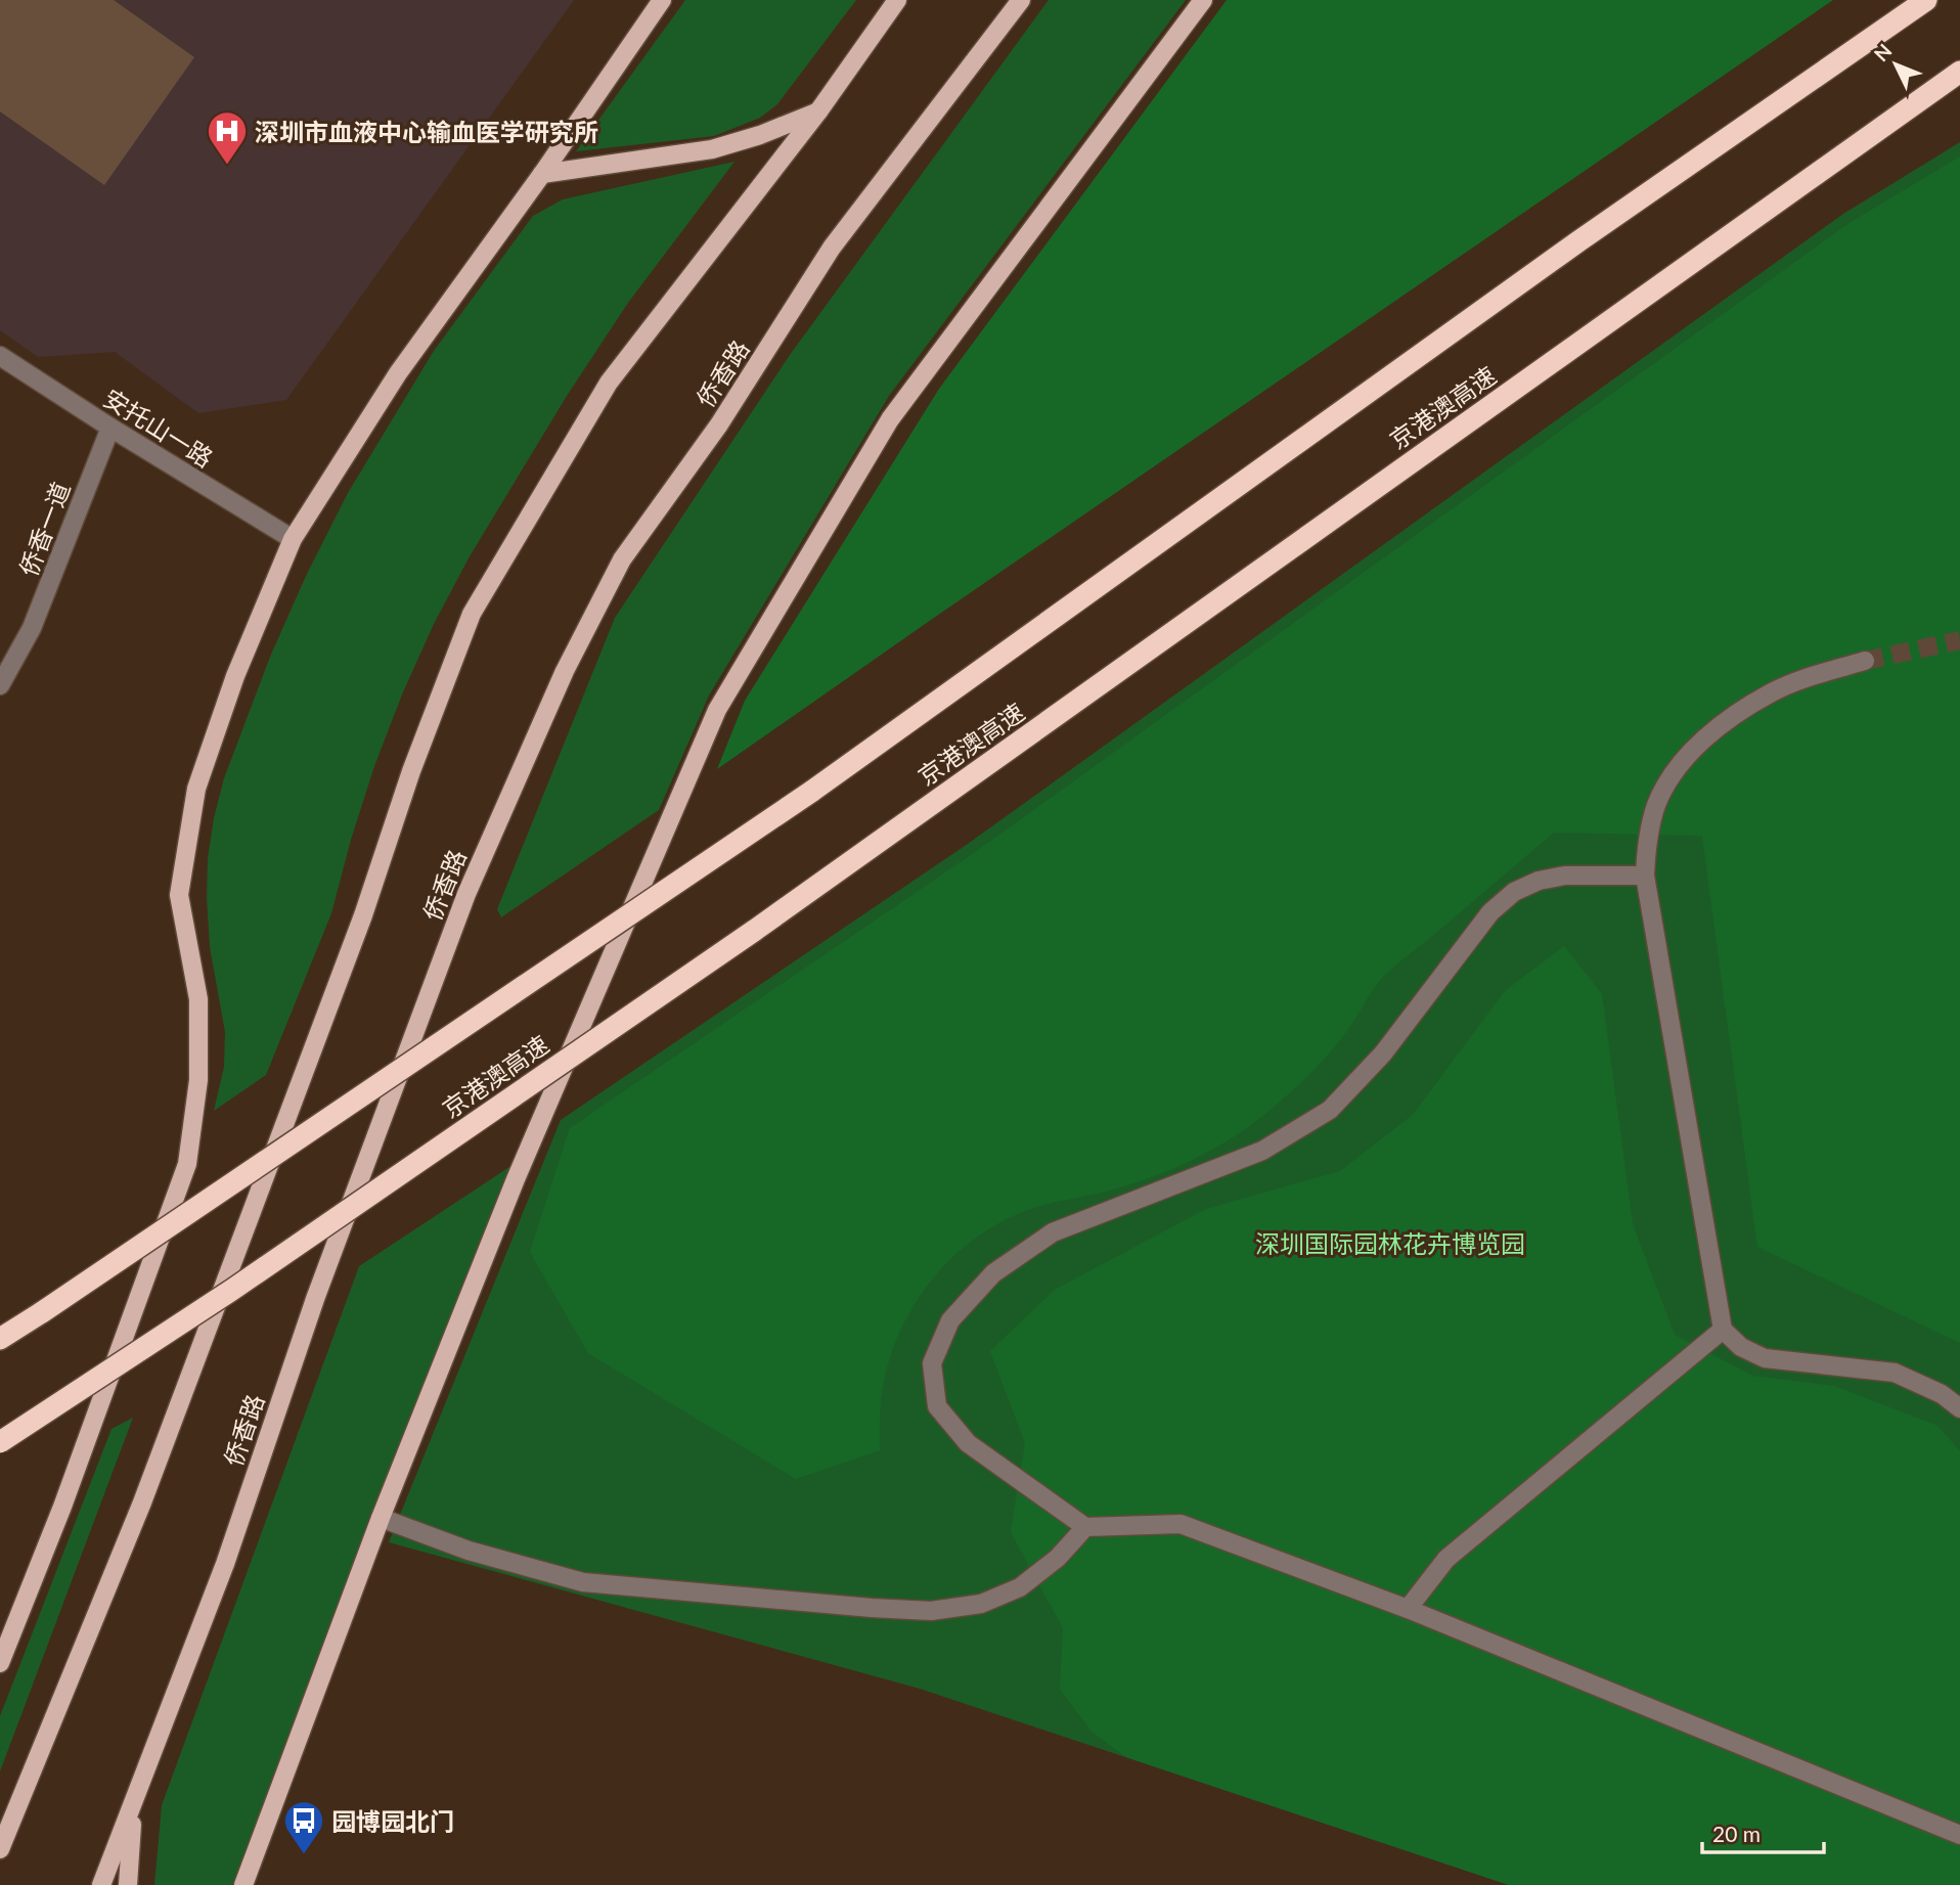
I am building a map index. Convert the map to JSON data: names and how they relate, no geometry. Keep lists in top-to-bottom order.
{
  "streets": {
    "highway": ["京港澳高速"],
    "main road": ["侨香路"],
    "street": ["安托山一路", "侨香一道"]
  },
  "crossings": [
    ["安托山一路", "侨香一道"]
  ],
  "parks": ["深圳国际园林花卉博览园"],
  "places": {
    "hospital": ["深圳市血液中心输血医学研究所"],
    "bus stop": ["园博园北门"]
  },
  "scale_bar": "20 m",
  "north": "top left"
}
